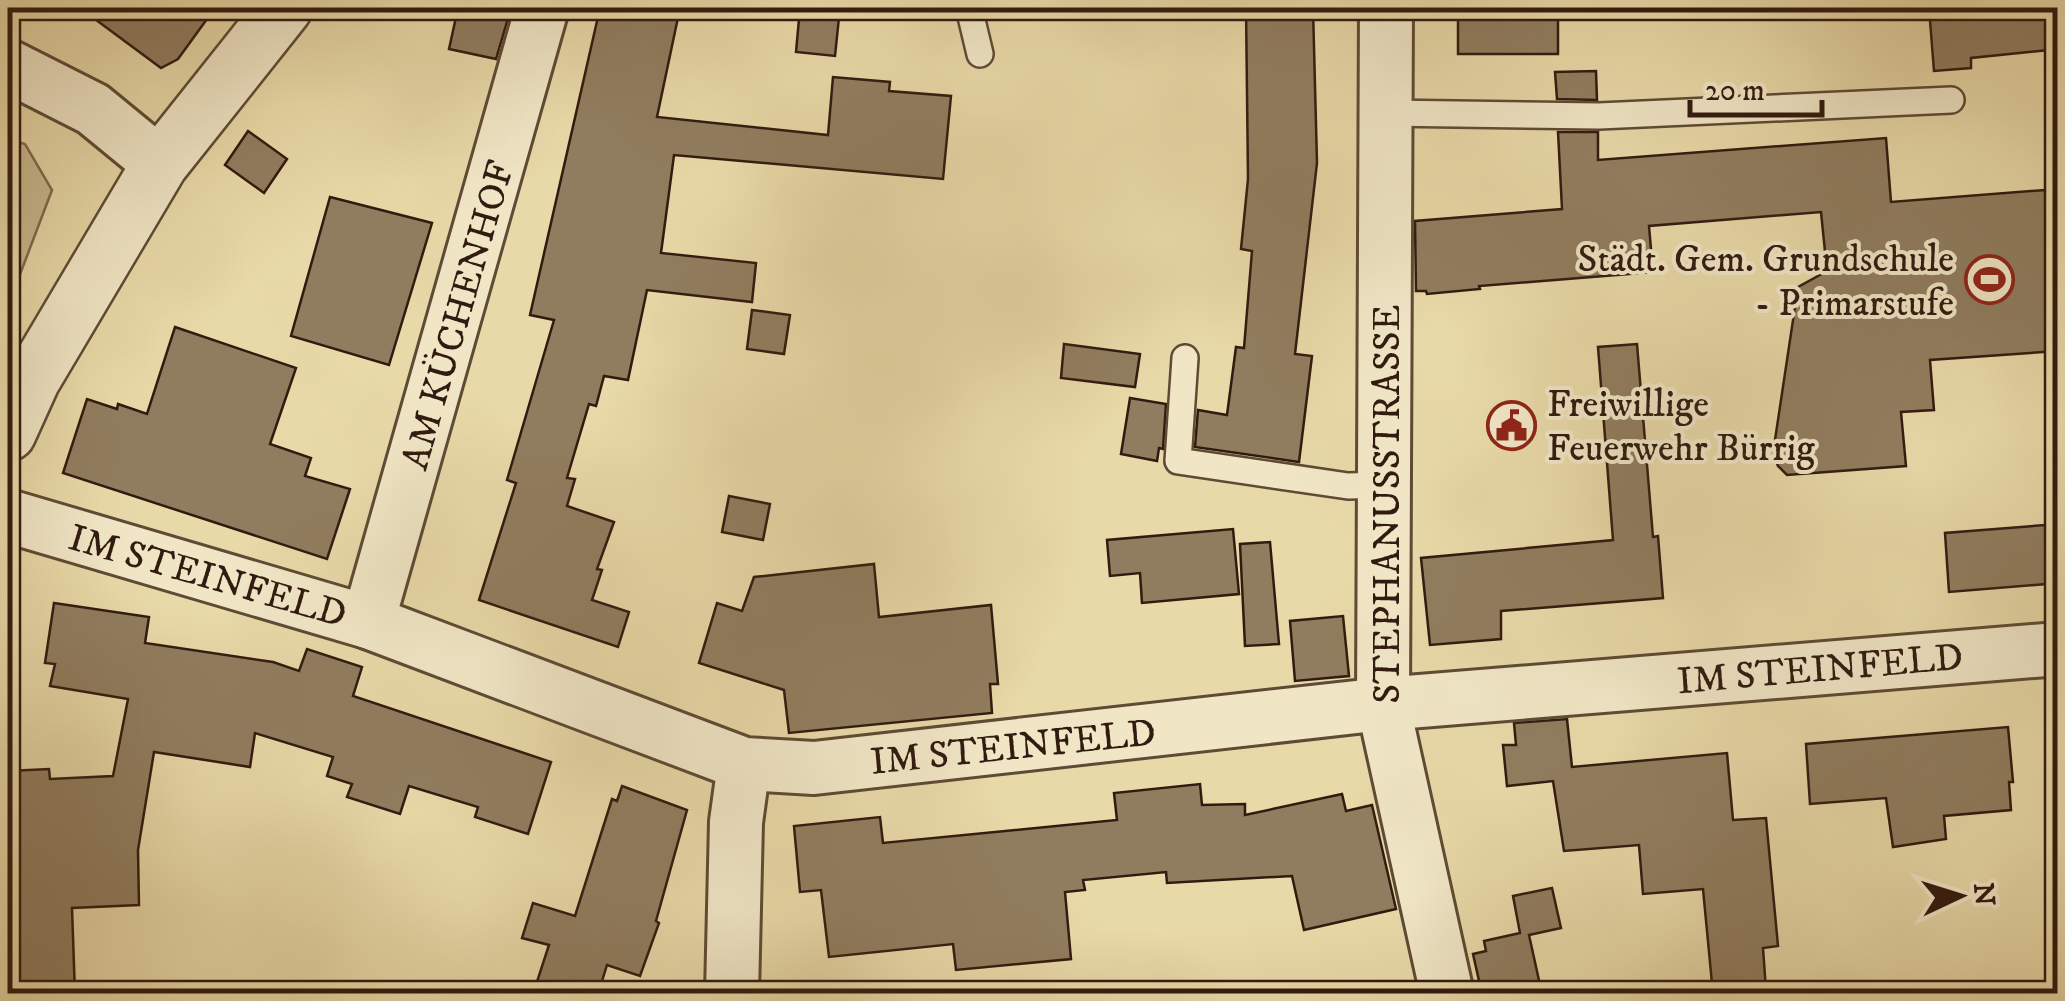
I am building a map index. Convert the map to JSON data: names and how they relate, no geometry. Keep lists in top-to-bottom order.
{
  "streets": {
    "street": ["AM KÜCHENHOF", "STEPHANUSSTRASSE", "IM STEINFELD"]
  },
  "crossings": [
    ["AM KÜCHENHOF", "IM STEINFELD"],
    ["STEPHANUSSTRASSE", "IM STEINFELD"]
  ],
  "places": {
    "sports": ["Städt. Gem. Grundschule - Primarstufe"],
    "public building": ["Freiwillige Feuerwehr Bürrig"]
  },
  "scale_bar": "20 m",
  "north": "right"
}
